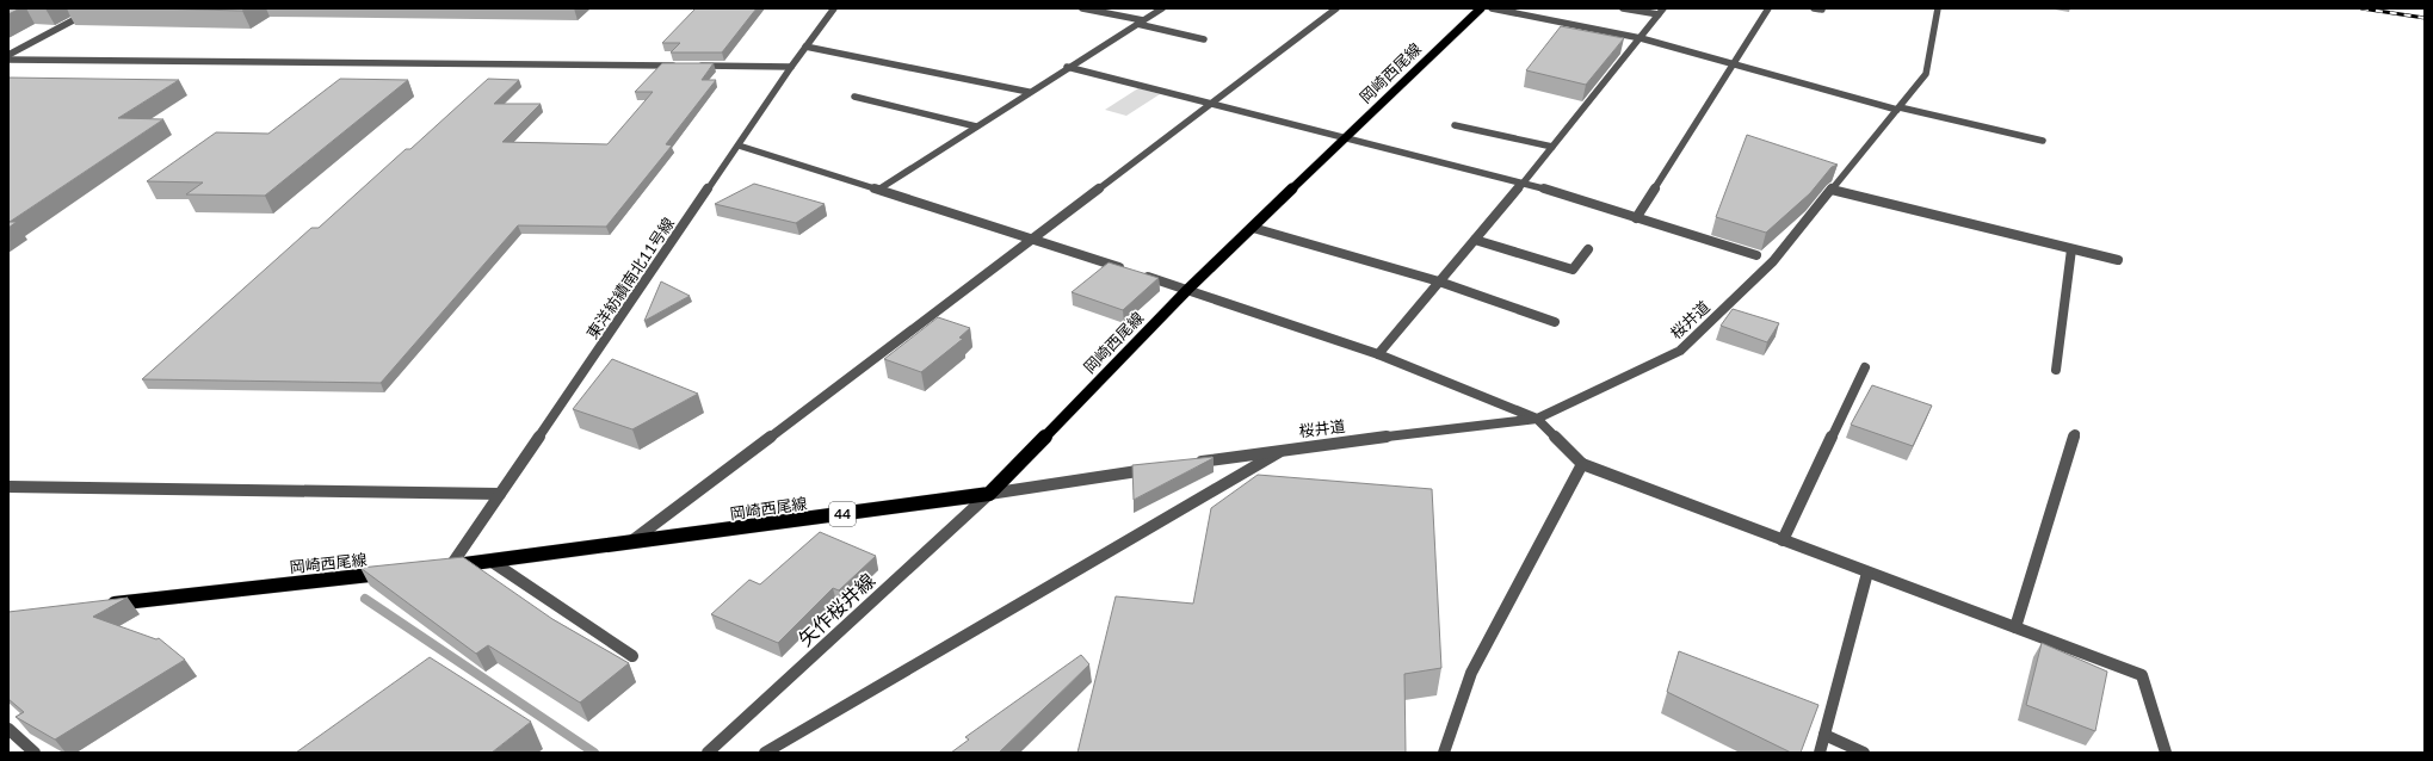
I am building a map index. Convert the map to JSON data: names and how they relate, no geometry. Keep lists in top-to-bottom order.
{
  "streets": {
    "main road": ["岡崎西尾線", "44"],
    "street": ["東洋紡績南北11号線", "桜井道", "矢作桜井線"]
  },
  "crossings": [
    ["岡崎西尾線", "東洋紡績南北11号線"],
    ["岡崎西尾線", "矢作桜井線"]
  ]
}
